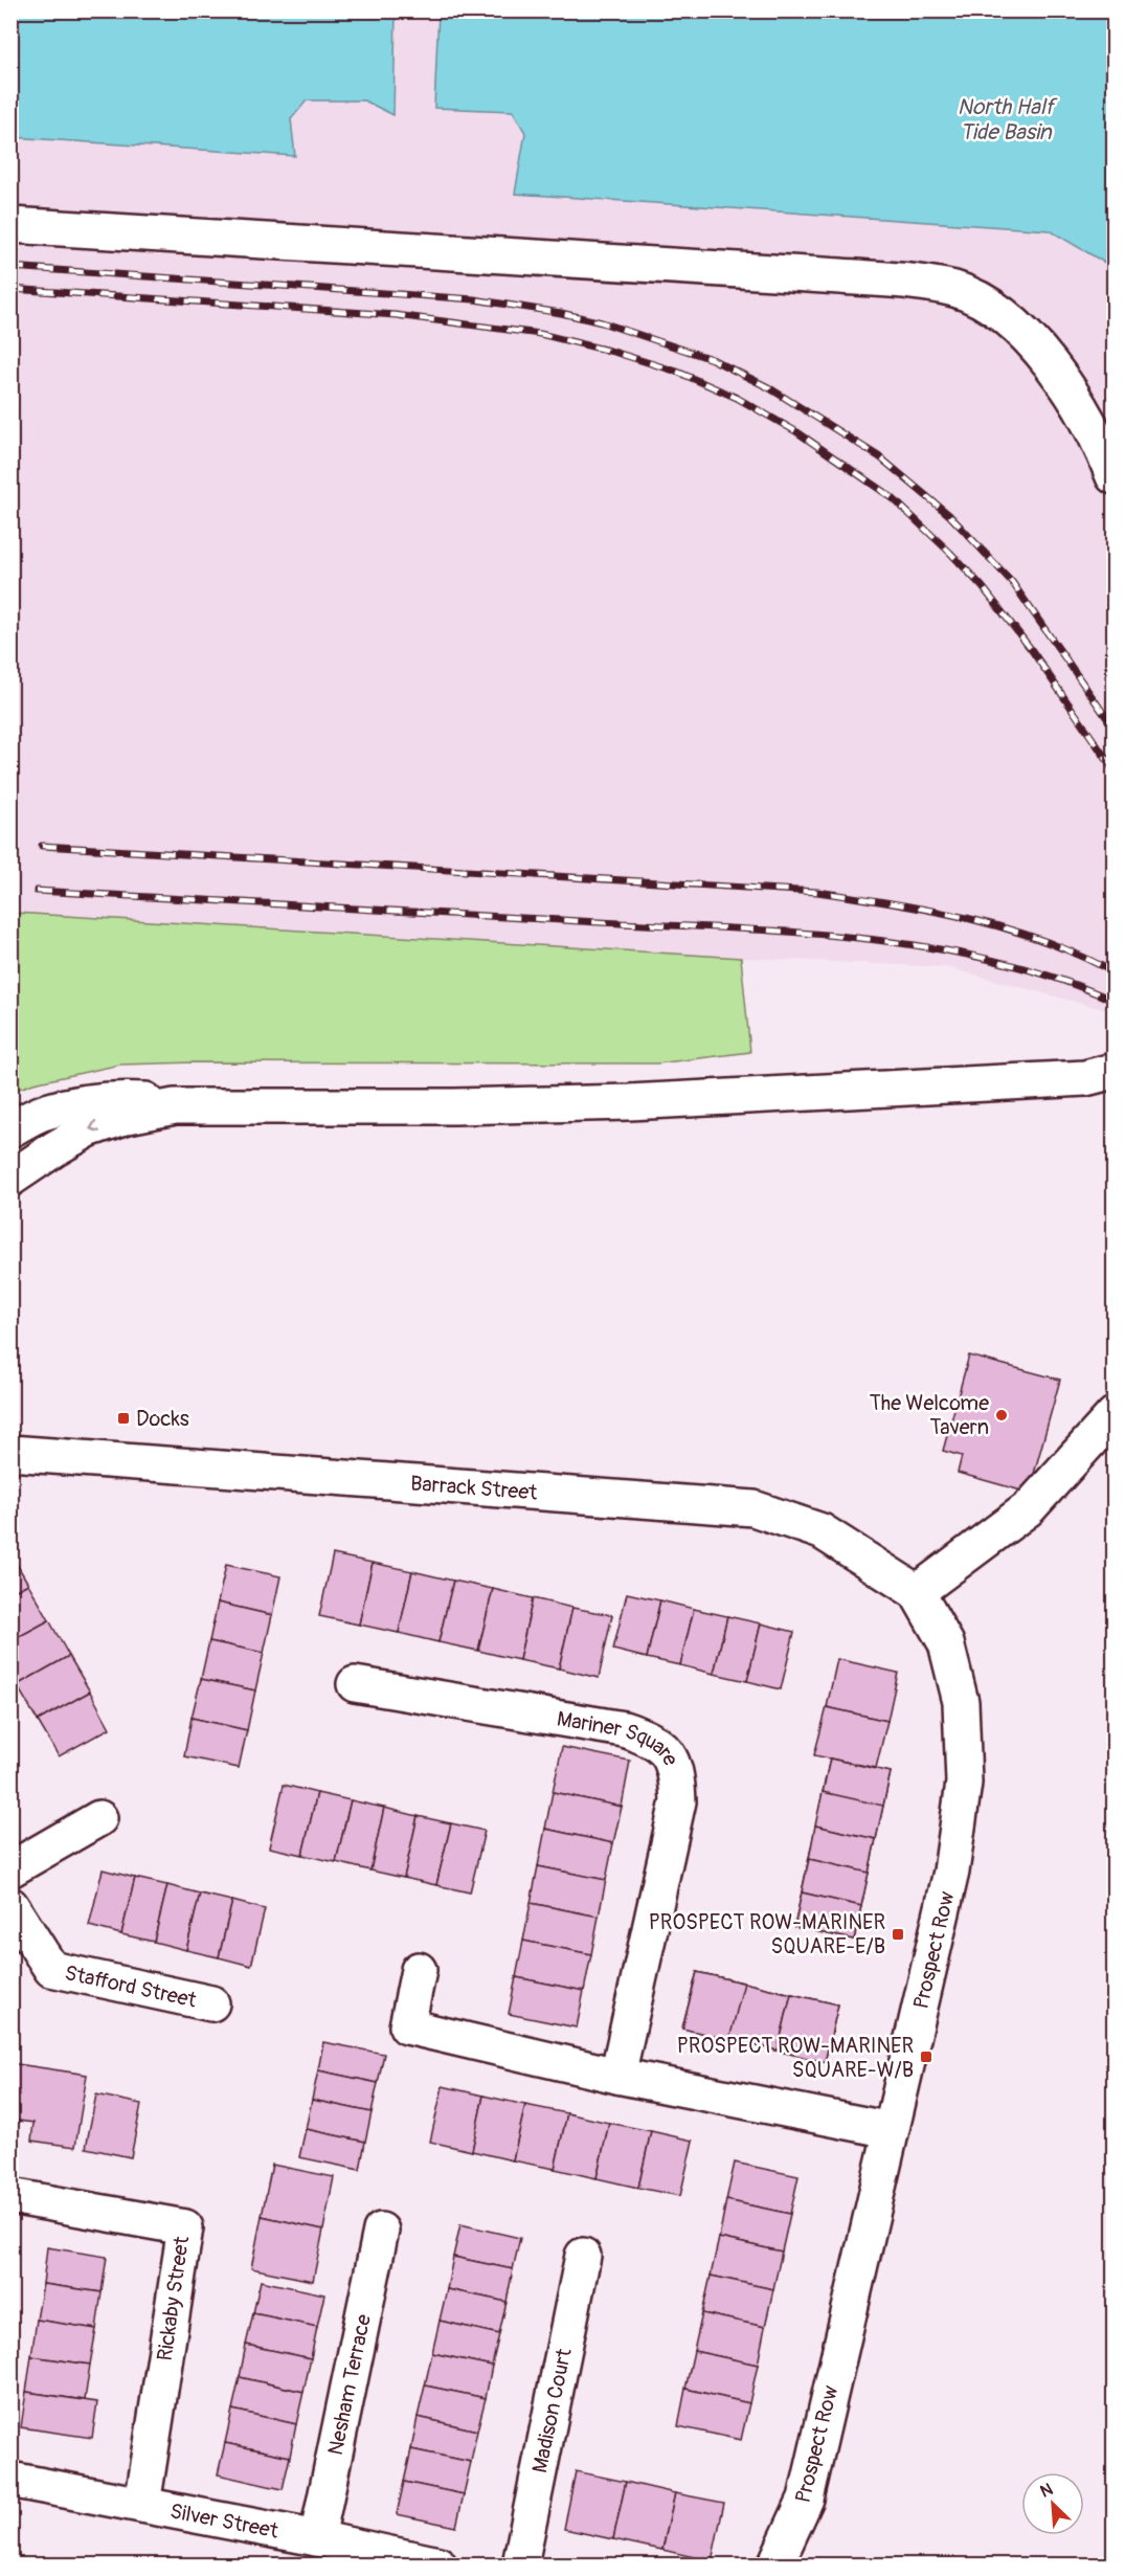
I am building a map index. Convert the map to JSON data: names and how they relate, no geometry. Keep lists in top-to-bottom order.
{
  "streets": {
    "street": [
      "Barrack Street",
      "Mariner Square",
      "Prospect Row",
      "Stafford Street",
      "Rickaby Street",
      "Nesham Terrace",
      "Madison Court",
      "Silver Street"
    ]
  },
  "crossings": [
    ["Barrack Street", "Prospect Row"],
    ["Rickaby Street", "Silver Street"],
    ["Nesham Terrace", "Silver Street"]
  ],
  "water": ["North Half Tide Basin"],
  "places": {
    "other": ["The Welcome Tavern"],
    "transit": ["Docks", "PROSPECT ROW-MARINER SQUARE-E/B", "PROSPECT ROW-MARINER SQUARE-W/B"]
  },
  "north": "top left"
}
